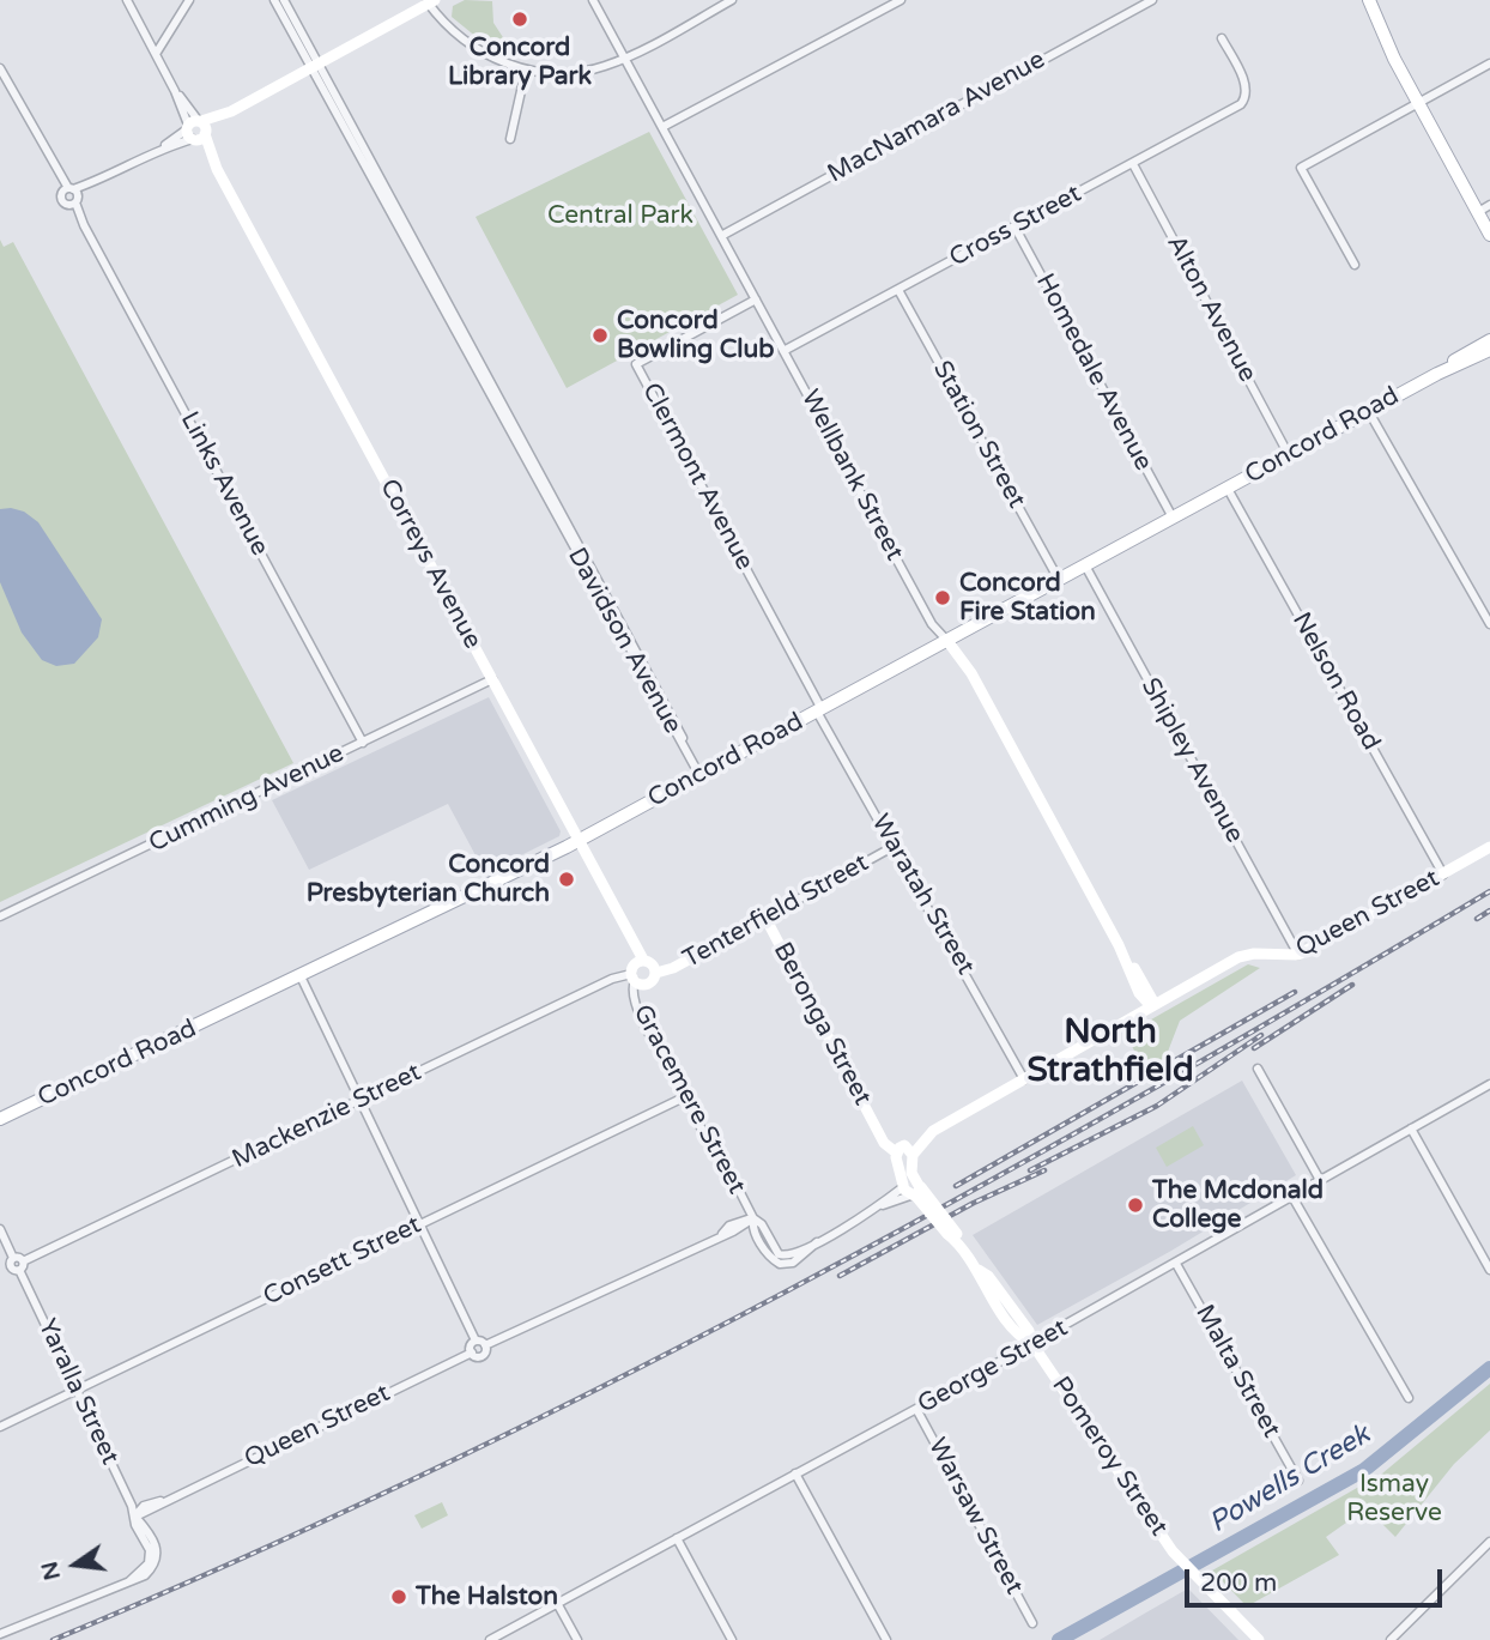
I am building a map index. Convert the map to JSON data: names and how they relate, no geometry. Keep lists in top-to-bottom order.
{
  "streets": {
    "main road": ["Concord Road"],
    "street": [
      "MacNamara Avenue",
      "Cross Street",
      "Alton Avenue",
      "Homedale Avenue",
      "Station Street",
      "Wellbank Street",
      "Clermont Avenue",
      "Links Avenue",
      "Correys Avenue",
      "Davidson Avenue",
      "Nelson Road",
      "Shipley Avenue",
      "Cumming Avenue",
      "Waratah Street",
      "Tenterfield Street",
      "Queen Street",
      "Beronga Street",
      "Gracemere Street",
      "Mackenzie Street",
      "Consett Street",
      "George Street",
      "Malta Street",
      "Yaralla Street",
      "Pomeroy Street",
      "Warsaw Street"
    ]
  },
  "crossings": [
    ["MacNamara Avenue", "Wellbank Street"],
    ["Cross Street", "Alton Avenue"],
    ["Cross Street", "Homedale Avenue"],
    ["Cross Street", "Station Street"],
    ["Cross Street", "Wellbank Street"],
    ["Alton Avenue", "Concord Road"],
    ["Homedale Avenue", "Concord Road"],
    ["Station Street", "Concord Road"],
    ["Concord Road", "Wellbank Street"],
    ["Concord Road", "Clermont Avenue"],
    ["Concord Road", "Correys Avenue"],
    ["Concord Road", "Davidson Avenue"],
    ["Concord Road", "Nelson Road"],
    ["Concord Road", "Shipley Avenue"],
    ["Concord Road", "Waratah Street"],
    ["Wellbank Street", "Clermont Avenue"],
    ["Wellbank Street", "Queen Street"],
    ["Clermont Avenue", "Waratah Street"],
    ["Links Avenue", "Cumming Avenue"],
    ["Correys Avenue", "Cumming Avenue"],
    ["Correys Avenue", "Tenterfield Street"],
    ["Correys Avenue", "Gracemere Street"],
    ["Correys Avenue", "Mackenzie Street"],
    ["Nelson Road", "Queen Street"],
    ["Shipley Avenue", "Queen Street"],
    ["Waratah Street", "Tenterfield Street"],
    ["Waratah Street", "Queen Street"],
    ["Tenterfield Street", "Beronga Street"],
    ["Tenterfield Street", "Gracemere Street"],
    ["Tenterfield Street", "Mackenzie Street"],
    ["Queen Street", "Beronga Street"],
    ["Queen Street", "Yaralla Street"],
    ["Gracemere Street", "Mackenzie Street"],
    ["Gracemere Street", "Consett Street"],
    ["Mackenzie Street", "Yaralla Street"],
    ["Consett Street", "Yaralla Street"],
    ["George Street", "Malta Street"],
    ["George Street", "Pomeroy Street"],
    ["George Street", "Warsaw Street"]
  ],
  "districts": ["North Strathfield"],
  "water": ["Powells Creek"],
  "parks": ["Central Park", "Ismay Reserve"],
  "places": [
    "Concord Library Park",
    "Concord Bowling Club",
    "Concord Fire Station",
    "Concord Presbyterian Church",
    "The Mcdonald College",
    "The Halston"
  ],
  "scale_bar": "200 m",
  "north": "left"
}
